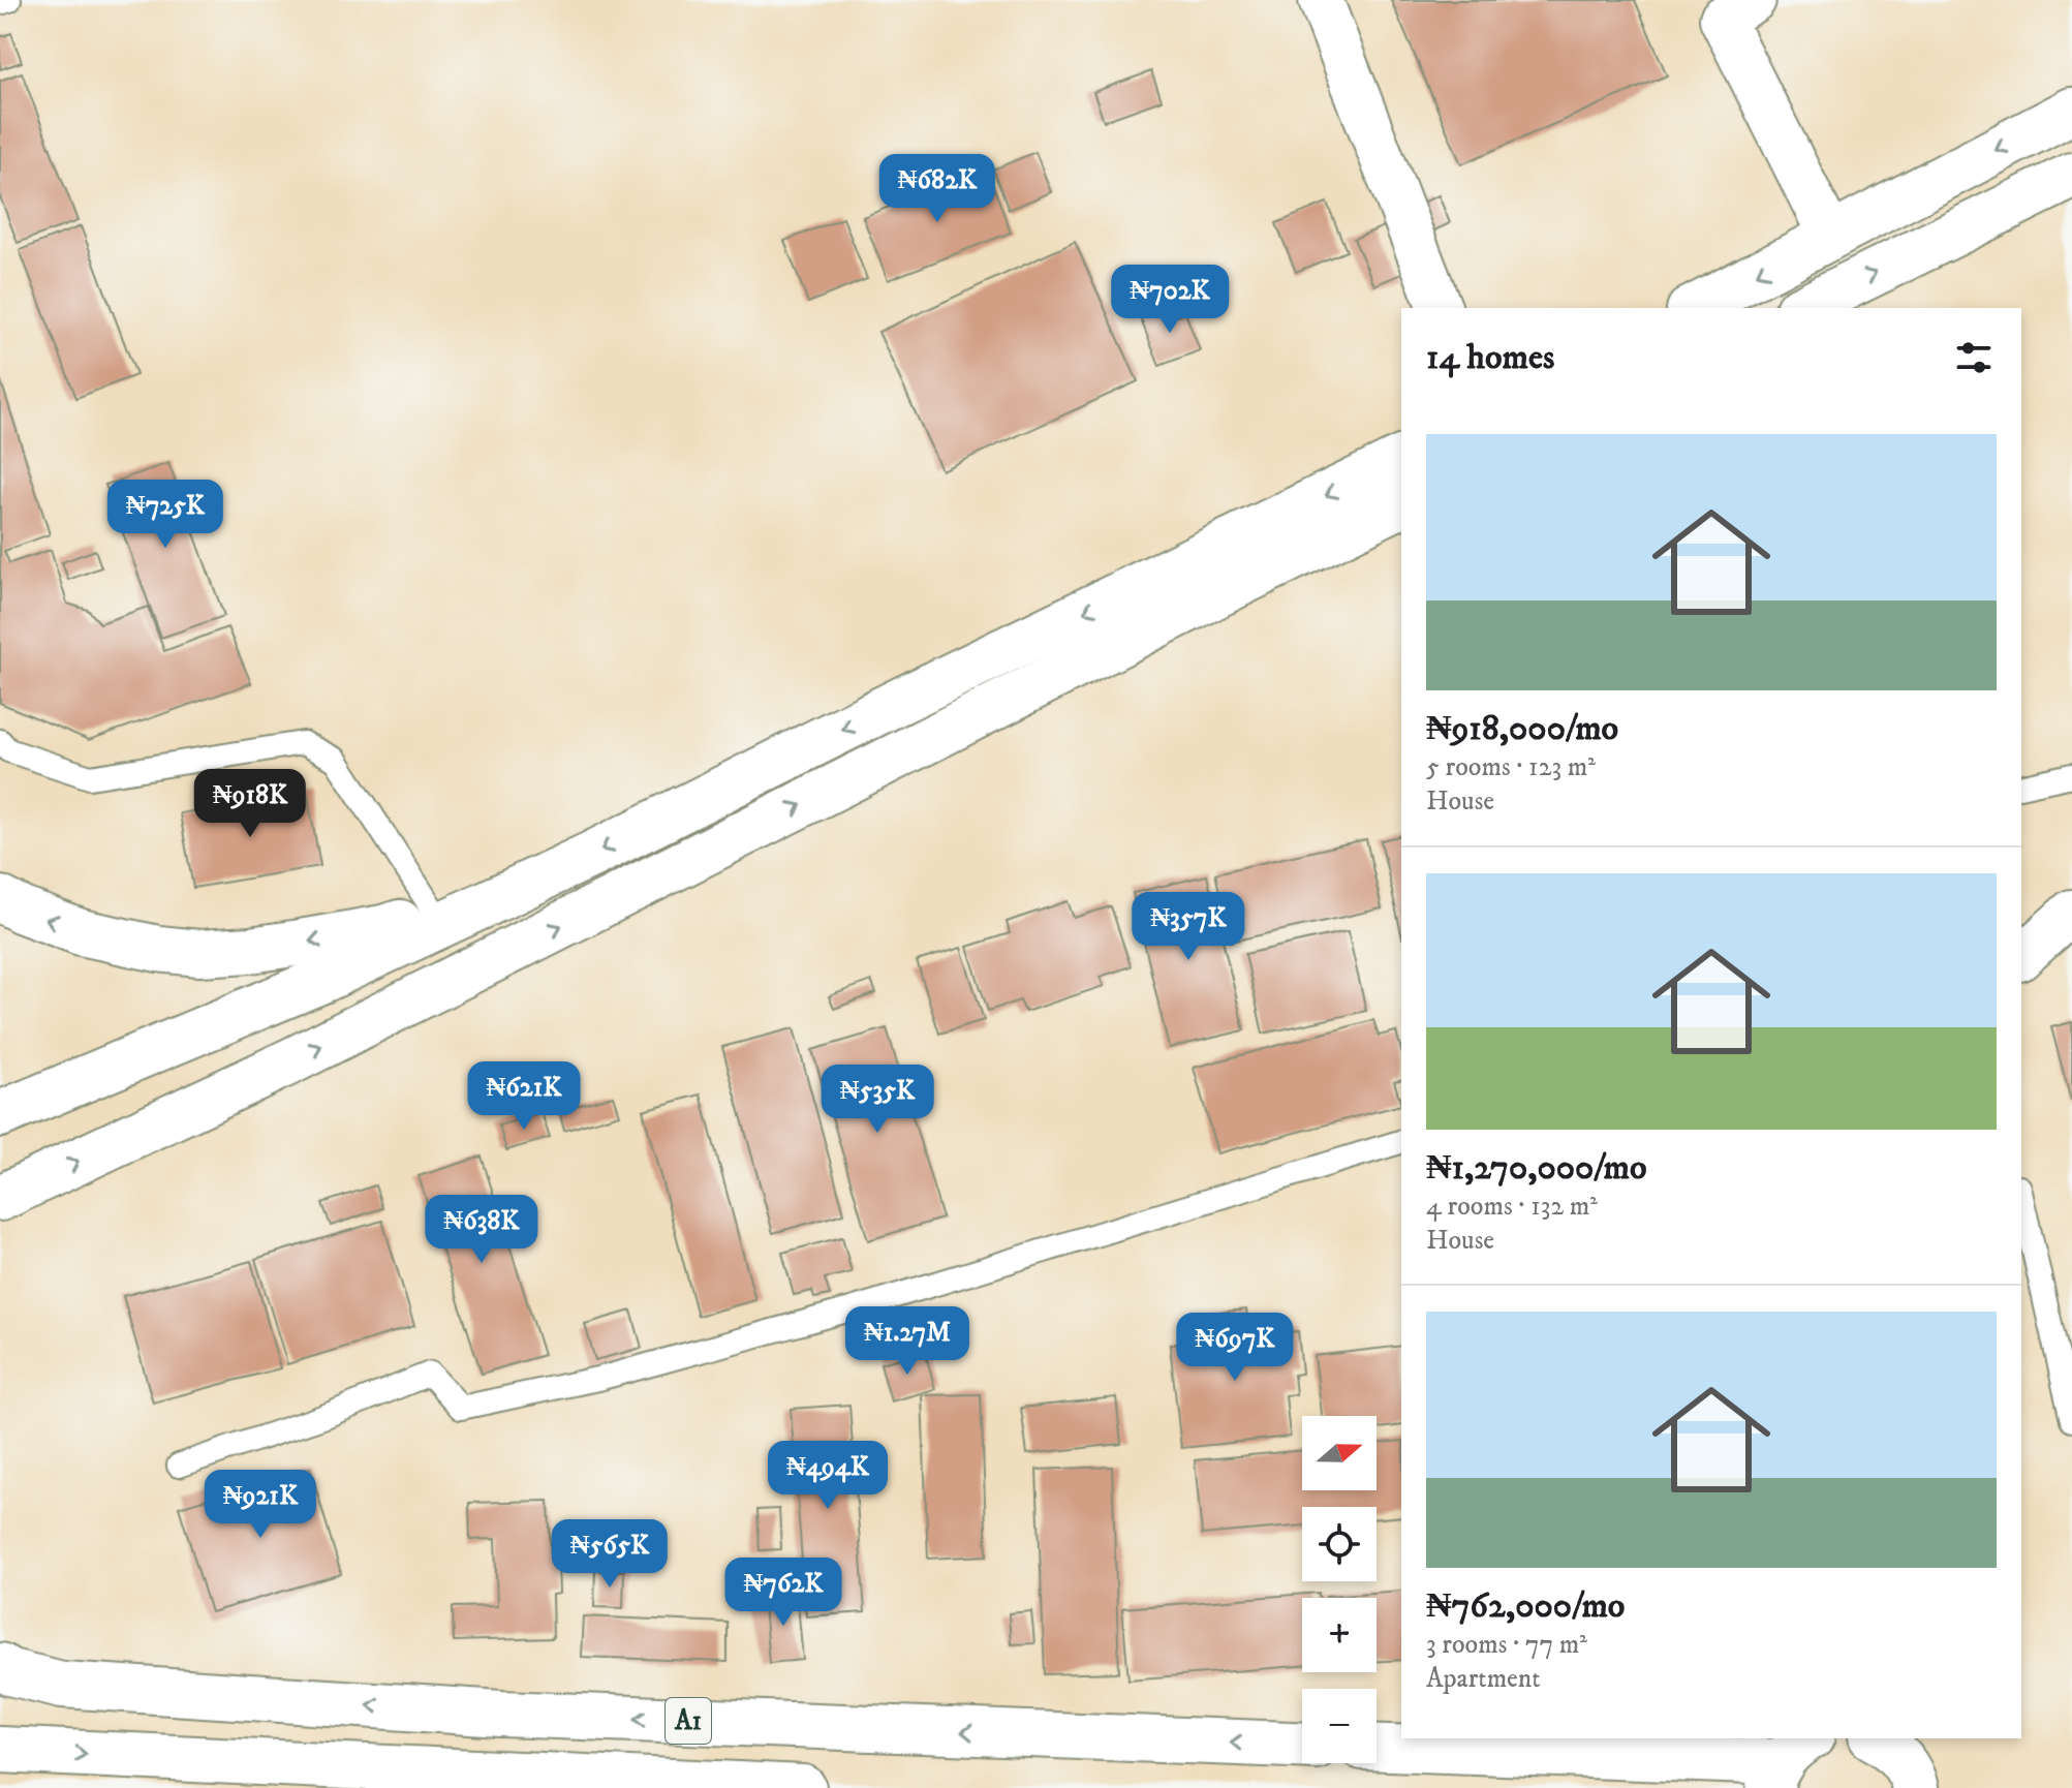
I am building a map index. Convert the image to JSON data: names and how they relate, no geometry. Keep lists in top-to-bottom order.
{
  "streets": {
    "main road": ["A1"]
  },
  "north": "right",
  "page": {
    "price": [
      "₦682K",
      "₦702K",
      "₦725K",
      "₦918K",
      "₦357K",
      "₦621K",
      "₦535K",
      "₦638K",
      "₦1.27M",
      "₦697K",
      "₦494K",
      "₦921K",
      "₦565K",
      "₦762K"
    ],
    "heading": "14 homes",
    "list": [
      {
        "name": "₦918,000/mo",
        "note": "5 rooms · 123 m² · House"
      },
      {
        "name": "₦1,270,000/mo",
        "note": "4 rooms · 132 m² · House"
      },
      {
        "name": "₦762,000/mo",
        "note": "3 rooms · 77 m² · Apartment"
      }
    ],
    "map_buttons": ["+", "−"]
  }
}
